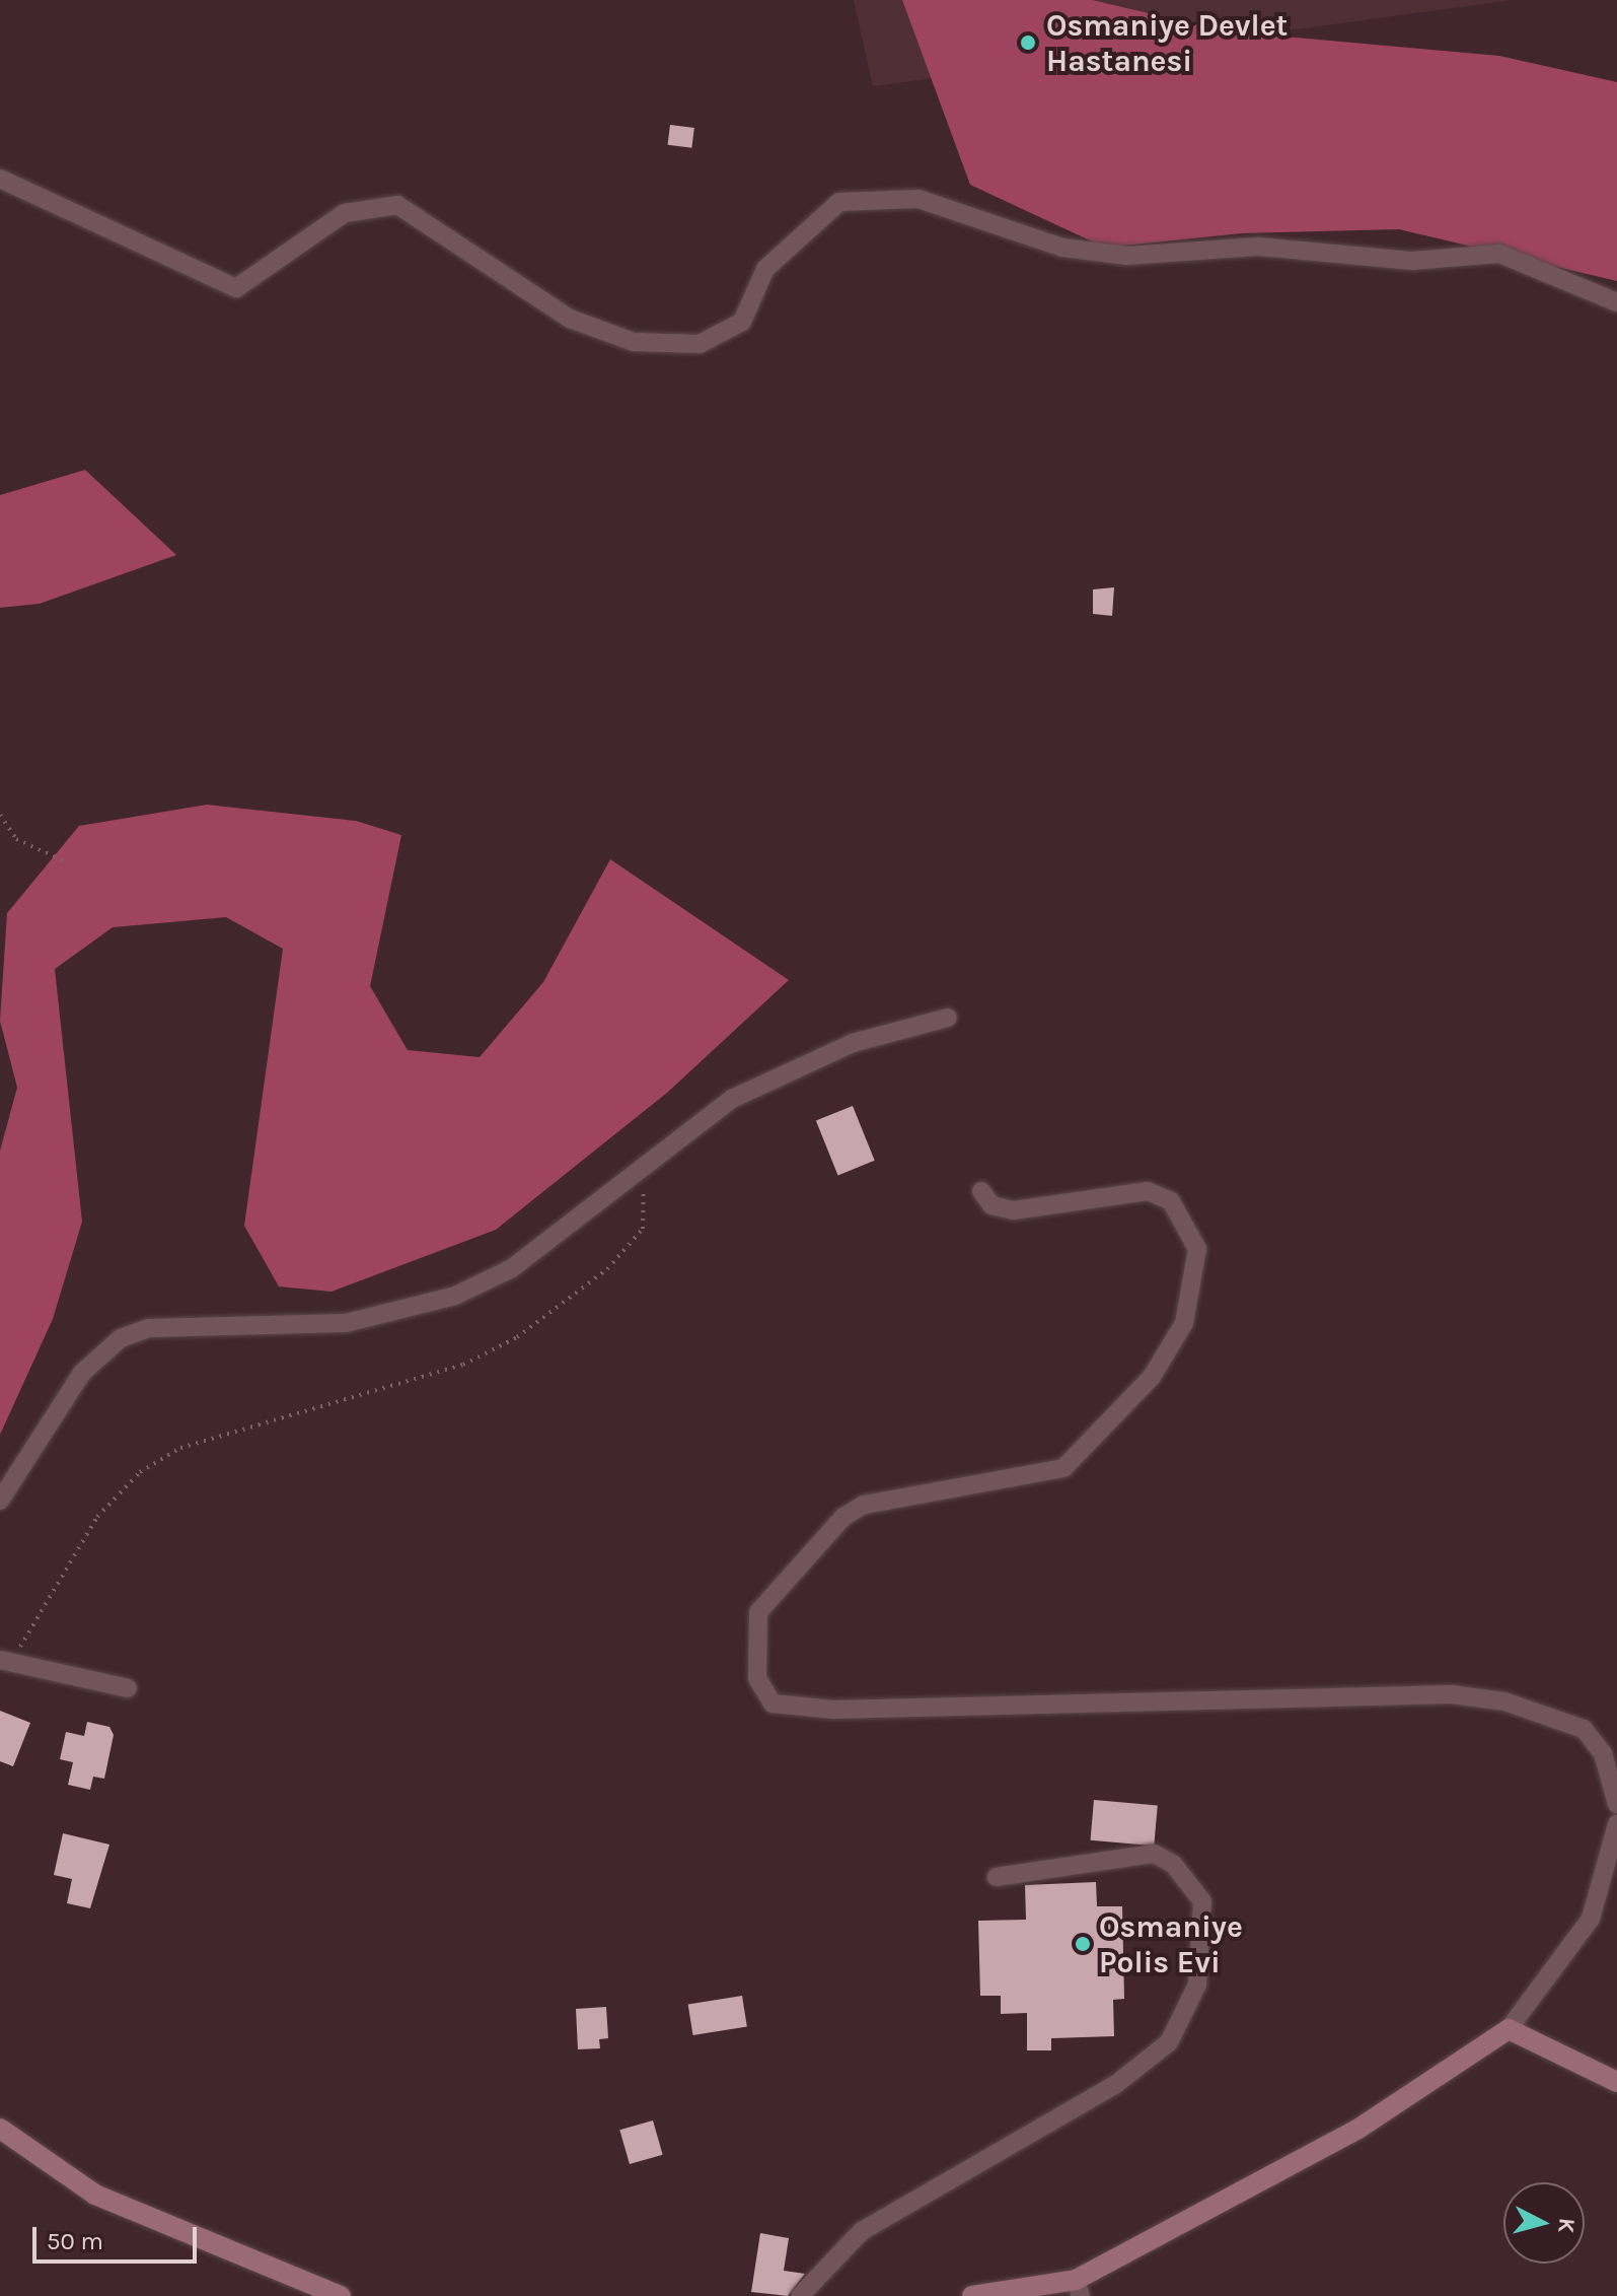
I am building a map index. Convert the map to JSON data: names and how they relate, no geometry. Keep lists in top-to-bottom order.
{
  "places": ["Osmaniye Devlet Hastanesi", "Osmaniye Polis Evi"],
  "scale_bar": "50 m",
  "north": "right"
}
